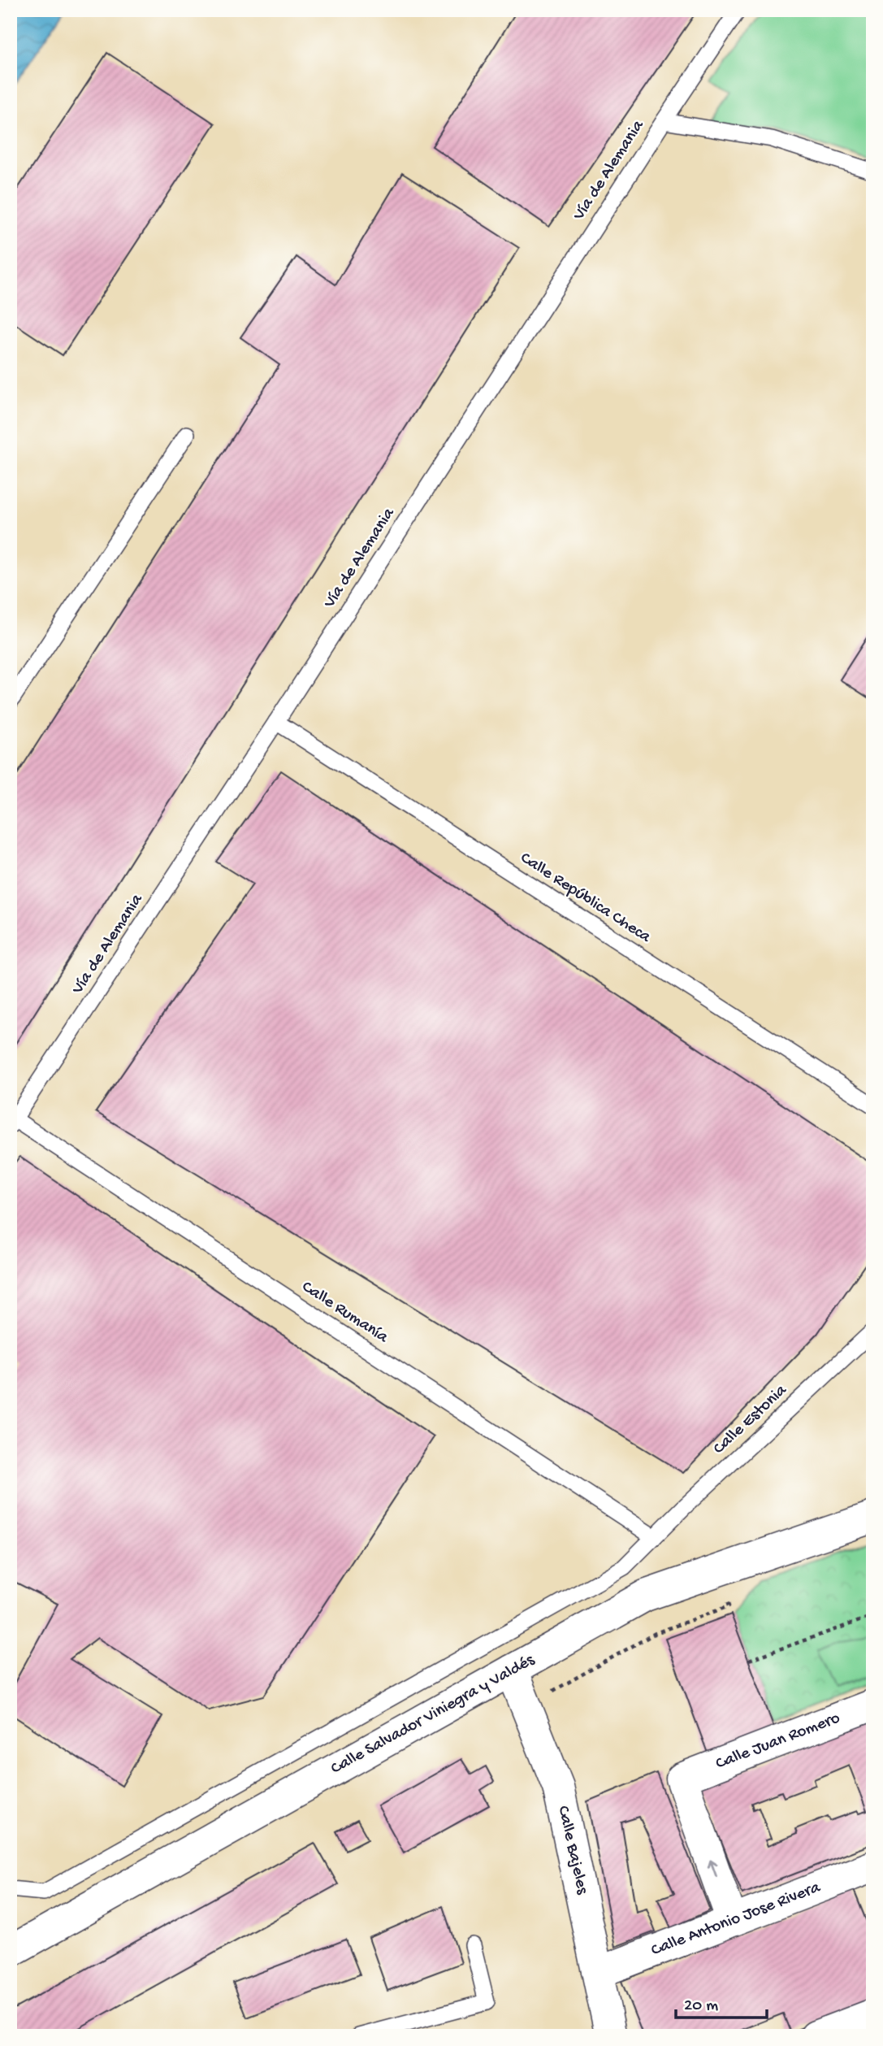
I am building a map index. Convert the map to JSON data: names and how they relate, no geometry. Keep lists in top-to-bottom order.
{
  "streets": {
    "street": [
      "Calle Salvador Viniegra y Valdés",
      "Calle Juan Romero",
      "Calle Bajeles",
      "Calle Antonio Jose Rivera"
    ],
    "lane": [
      "Vía de Alemania",
      "Calle República Checa",
      "Calle Rumanía",
      "Calle Estonia"
    ]
  },
  "crossings": [
    ["Vía de Alemania", "Calle República Checa"],
    ["Vía de Alemania", "Calle Rumanía"],
    ["Calle Rumanía", "Calle Estonia"],
    ["Calle Salvador Viniegra y Valdés", "Calle Bajeles"],
    ["Calle Juan Romero", "Calle Antonio Jose Rivera"],
    ["Calle Bajeles", "Calle Antonio Jose Rivera"]
  ],
  "scale_bar": "20 m"
}
